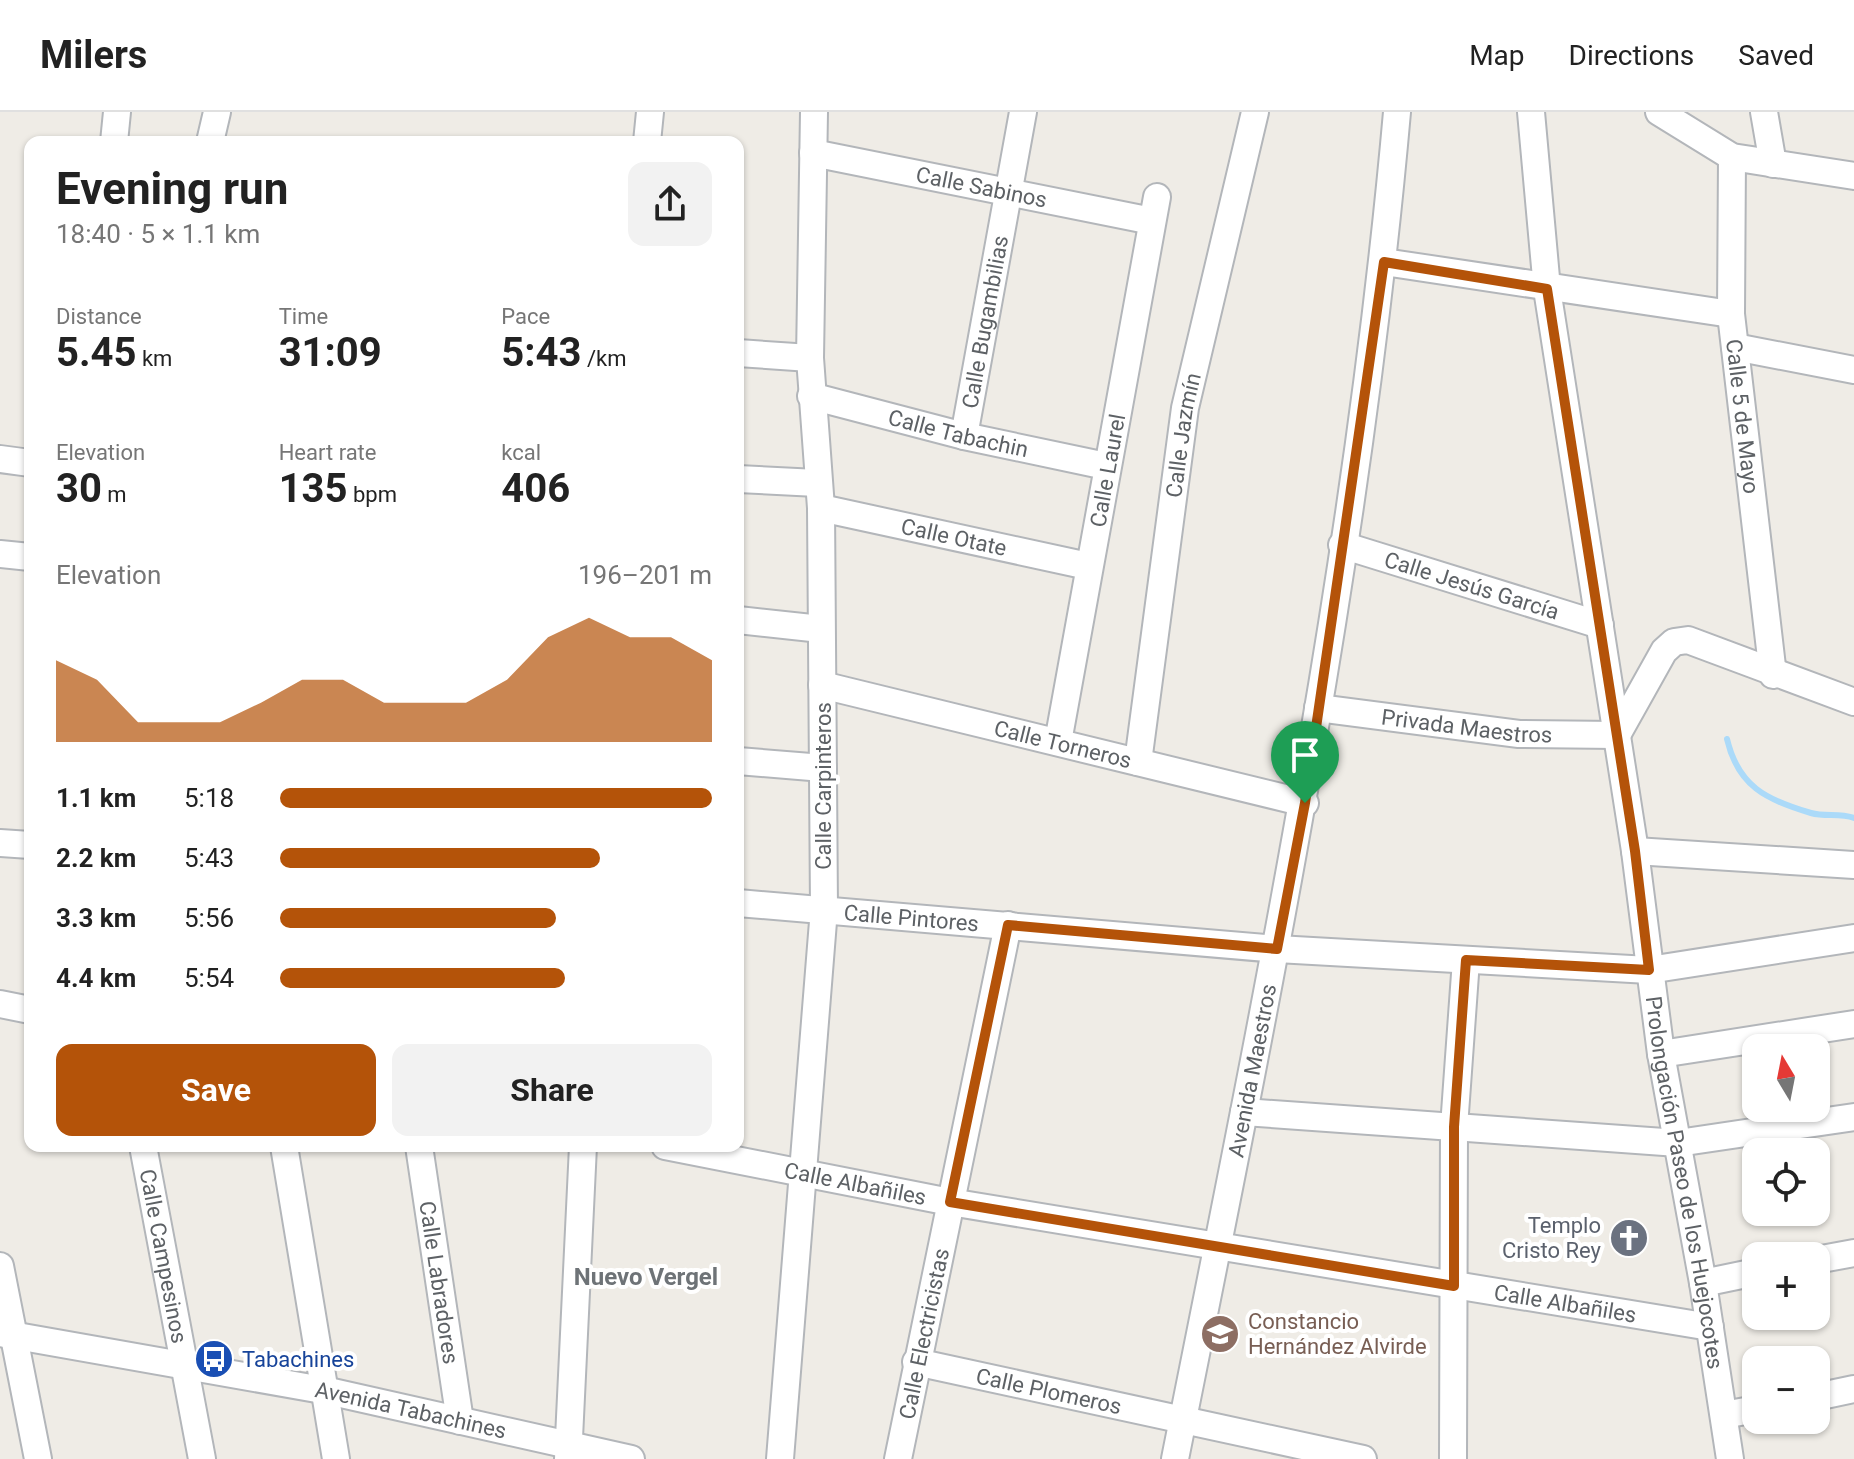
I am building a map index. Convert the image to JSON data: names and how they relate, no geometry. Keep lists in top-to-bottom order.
{
  "streets": {
    "street": [
      "Calle Sabinos",
      "Calle Bugambilias",
      "Calle 5 de Mayo",
      "Calle Tabachin",
      "Calle Jazmín",
      "Calle Laurel",
      "Calle Otate",
      "Calle Jesús García",
      "Privada Maestros",
      "Calle Torneros",
      "Calle Carpinteros",
      "Calle Pintores",
      "Avenida Maestros",
      "Prolongación Paseo de los Huejocotes",
      "Calle Albañiles",
      "Calle Campesinos",
      "Calle Labradores",
      "Calle Electricistas",
      "Calle Plomeros",
      "Avenida Tabachines"
    ]
  },
  "crossings": [
    ["Calle Sabinos", "Calle Bugambilias"],
    ["Calle Sabinos", "Calle Laurel"],
    ["Calle Sabinos", "Calle Carpinteros"],
    ["Calle Bugambilias", "Calle Tabachin"],
    ["Calle Tabachin", "Calle Laurel"],
    ["Calle Tabachin", "Calle Carpinteros"],
    ["Calle Jazmín", "Calle Torneros"],
    ["Calle Laurel", "Calle Otate"],
    ["Calle Laurel", "Calle Torneros"],
    ["Calle Otate", "Calle Carpinteros"],
    ["Calle Jesús García", "Avenida Maestros"],
    ["Calle Jesús García", "Prolongación Paseo de los Huejocotes"],
    ["Privada Maestros", "Avenida Maestros"],
    ["Privada Maestros", "Prolongación Paseo de los Huejocotes"],
    ["Calle Torneros", "Calle Carpinteros"],
    ["Calle Torneros", "Avenida Maestros"],
    ["Calle Carpinteros", "Calle Pintores"],
    ["Calle Carpinteros", "Calle Albañiles"],
    ["Calle Pintores", "Avenida Maestros"],
    ["Calle Pintores", "Prolongación Paseo de los Huejocotes"],
    ["Calle Pintores", "Calle Electricistas"],
    ["Avenida Maestros", "Calle Albañiles"],
    ["Avenida Maestros", "Calle Plomeros"],
    ["Prolongación Paseo de los Huejocotes", "Calle Albañiles"],
    ["Calle Albañiles", "Calle Electricistas"],
    ["Calle Campesinos", "Avenida Tabachines"],
    ["Calle Labradores", "Avenida Tabachines"],
    ["Calle Electricistas", "Calle Plomeros"]
  ],
  "districts": ["Nuevo Vergel"],
  "places": {
    "church": ["Templo Cristo Rey"],
    "school or university": ["Constancio Hernández Alvirde"],
    "bus stop": ["Tabachines"]
  },
  "north": "top",
  "page": {
    "header": "Milers",
    "nav": ["Map", "Directions", "Saved"],
    "heading": ["Evening run", "18:40 · 5 × 1.1 km"],
    "stats": [
      ["Distance", "5.45 km"],
      ["Time", "31:09"],
      ["Pace", "5:43 /km"],
      ["Elevation", "30 m"],
      ["Heart rate", "135 bpm"],
      ["kcal", "406"]
    ],
    "chart": ["Elevation", "196–201 m"],
    "list": [
      {
        "name": "1.1 km",
        "note": "5:18"
      },
      {
        "name": "2.2 km",
        "note": "5:43"
      },
      {
        "name": "3.3 km",
        "note": "5:56"
      },
      {
        "name": "4.4 km",
        "note": "5:54"
      }
    ],
    "buttons": ["Save", "Share"],
    "map_buttons": ["+", "−"]
  }
}
